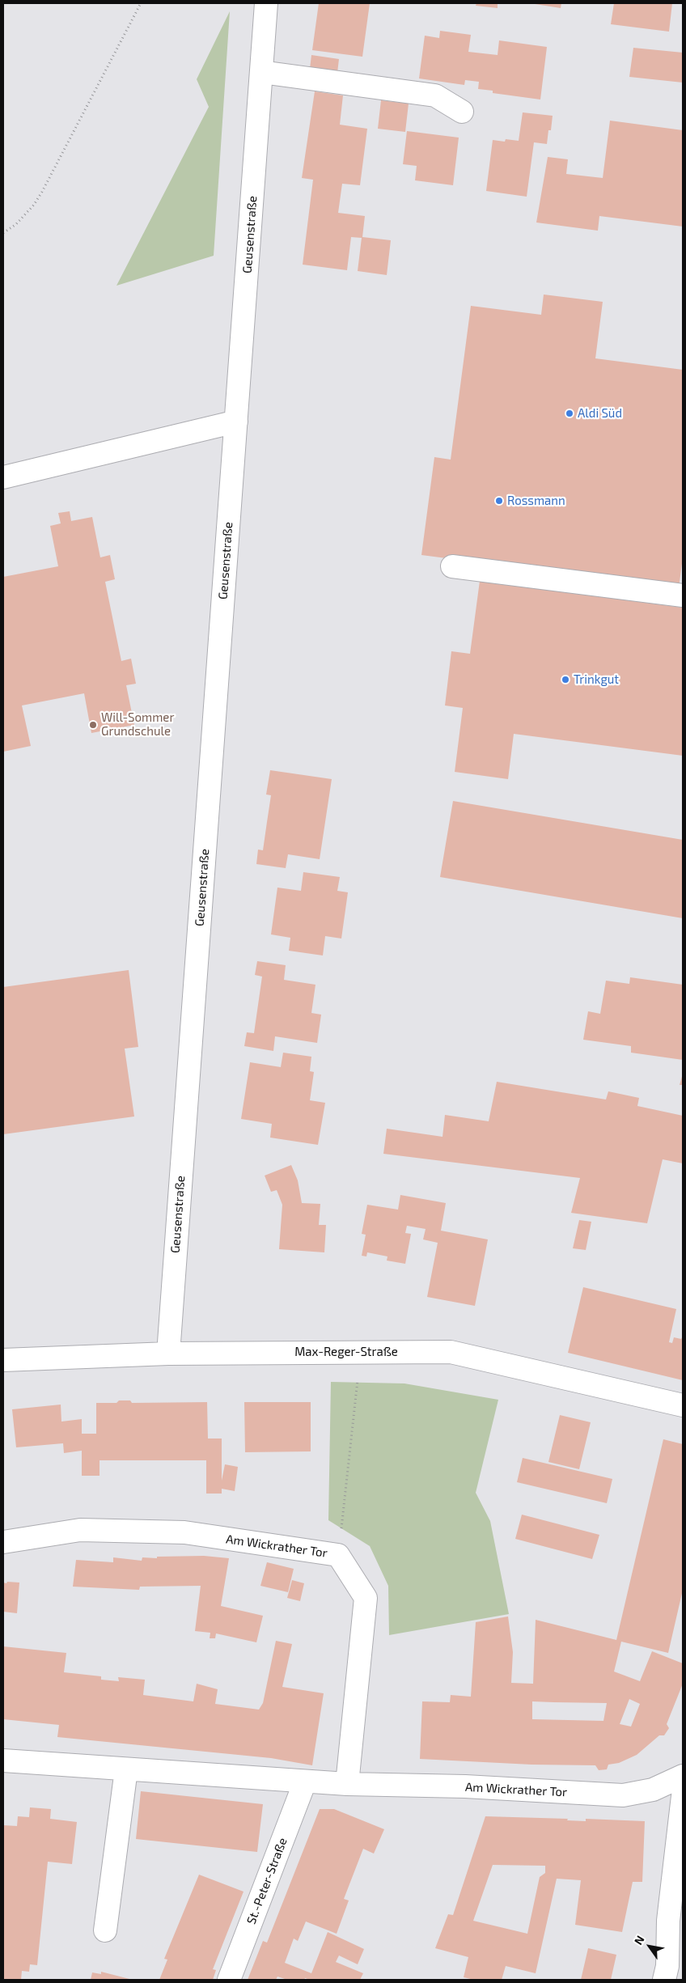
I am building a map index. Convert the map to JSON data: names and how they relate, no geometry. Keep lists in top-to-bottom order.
{
  "streets": {
    "street": [
      "Geusenstraße",
      "Max-Reger-Straße",
      "Am Wickrather Tor",
      "St.-Peter-Straße"
    ]
  },
  "crossings": [
    ["Geusenstraße", "Max-Reger-Straße"],
    ["Am Wickrather Tor", "St.-Peter-Straße"]
  ],
  "places": [
    "Aldi Süd",
    "Rossmann",
    "Trinkgut",
    "Will-Sommer Grundschule"
  ],
  "north": "top left"
}
